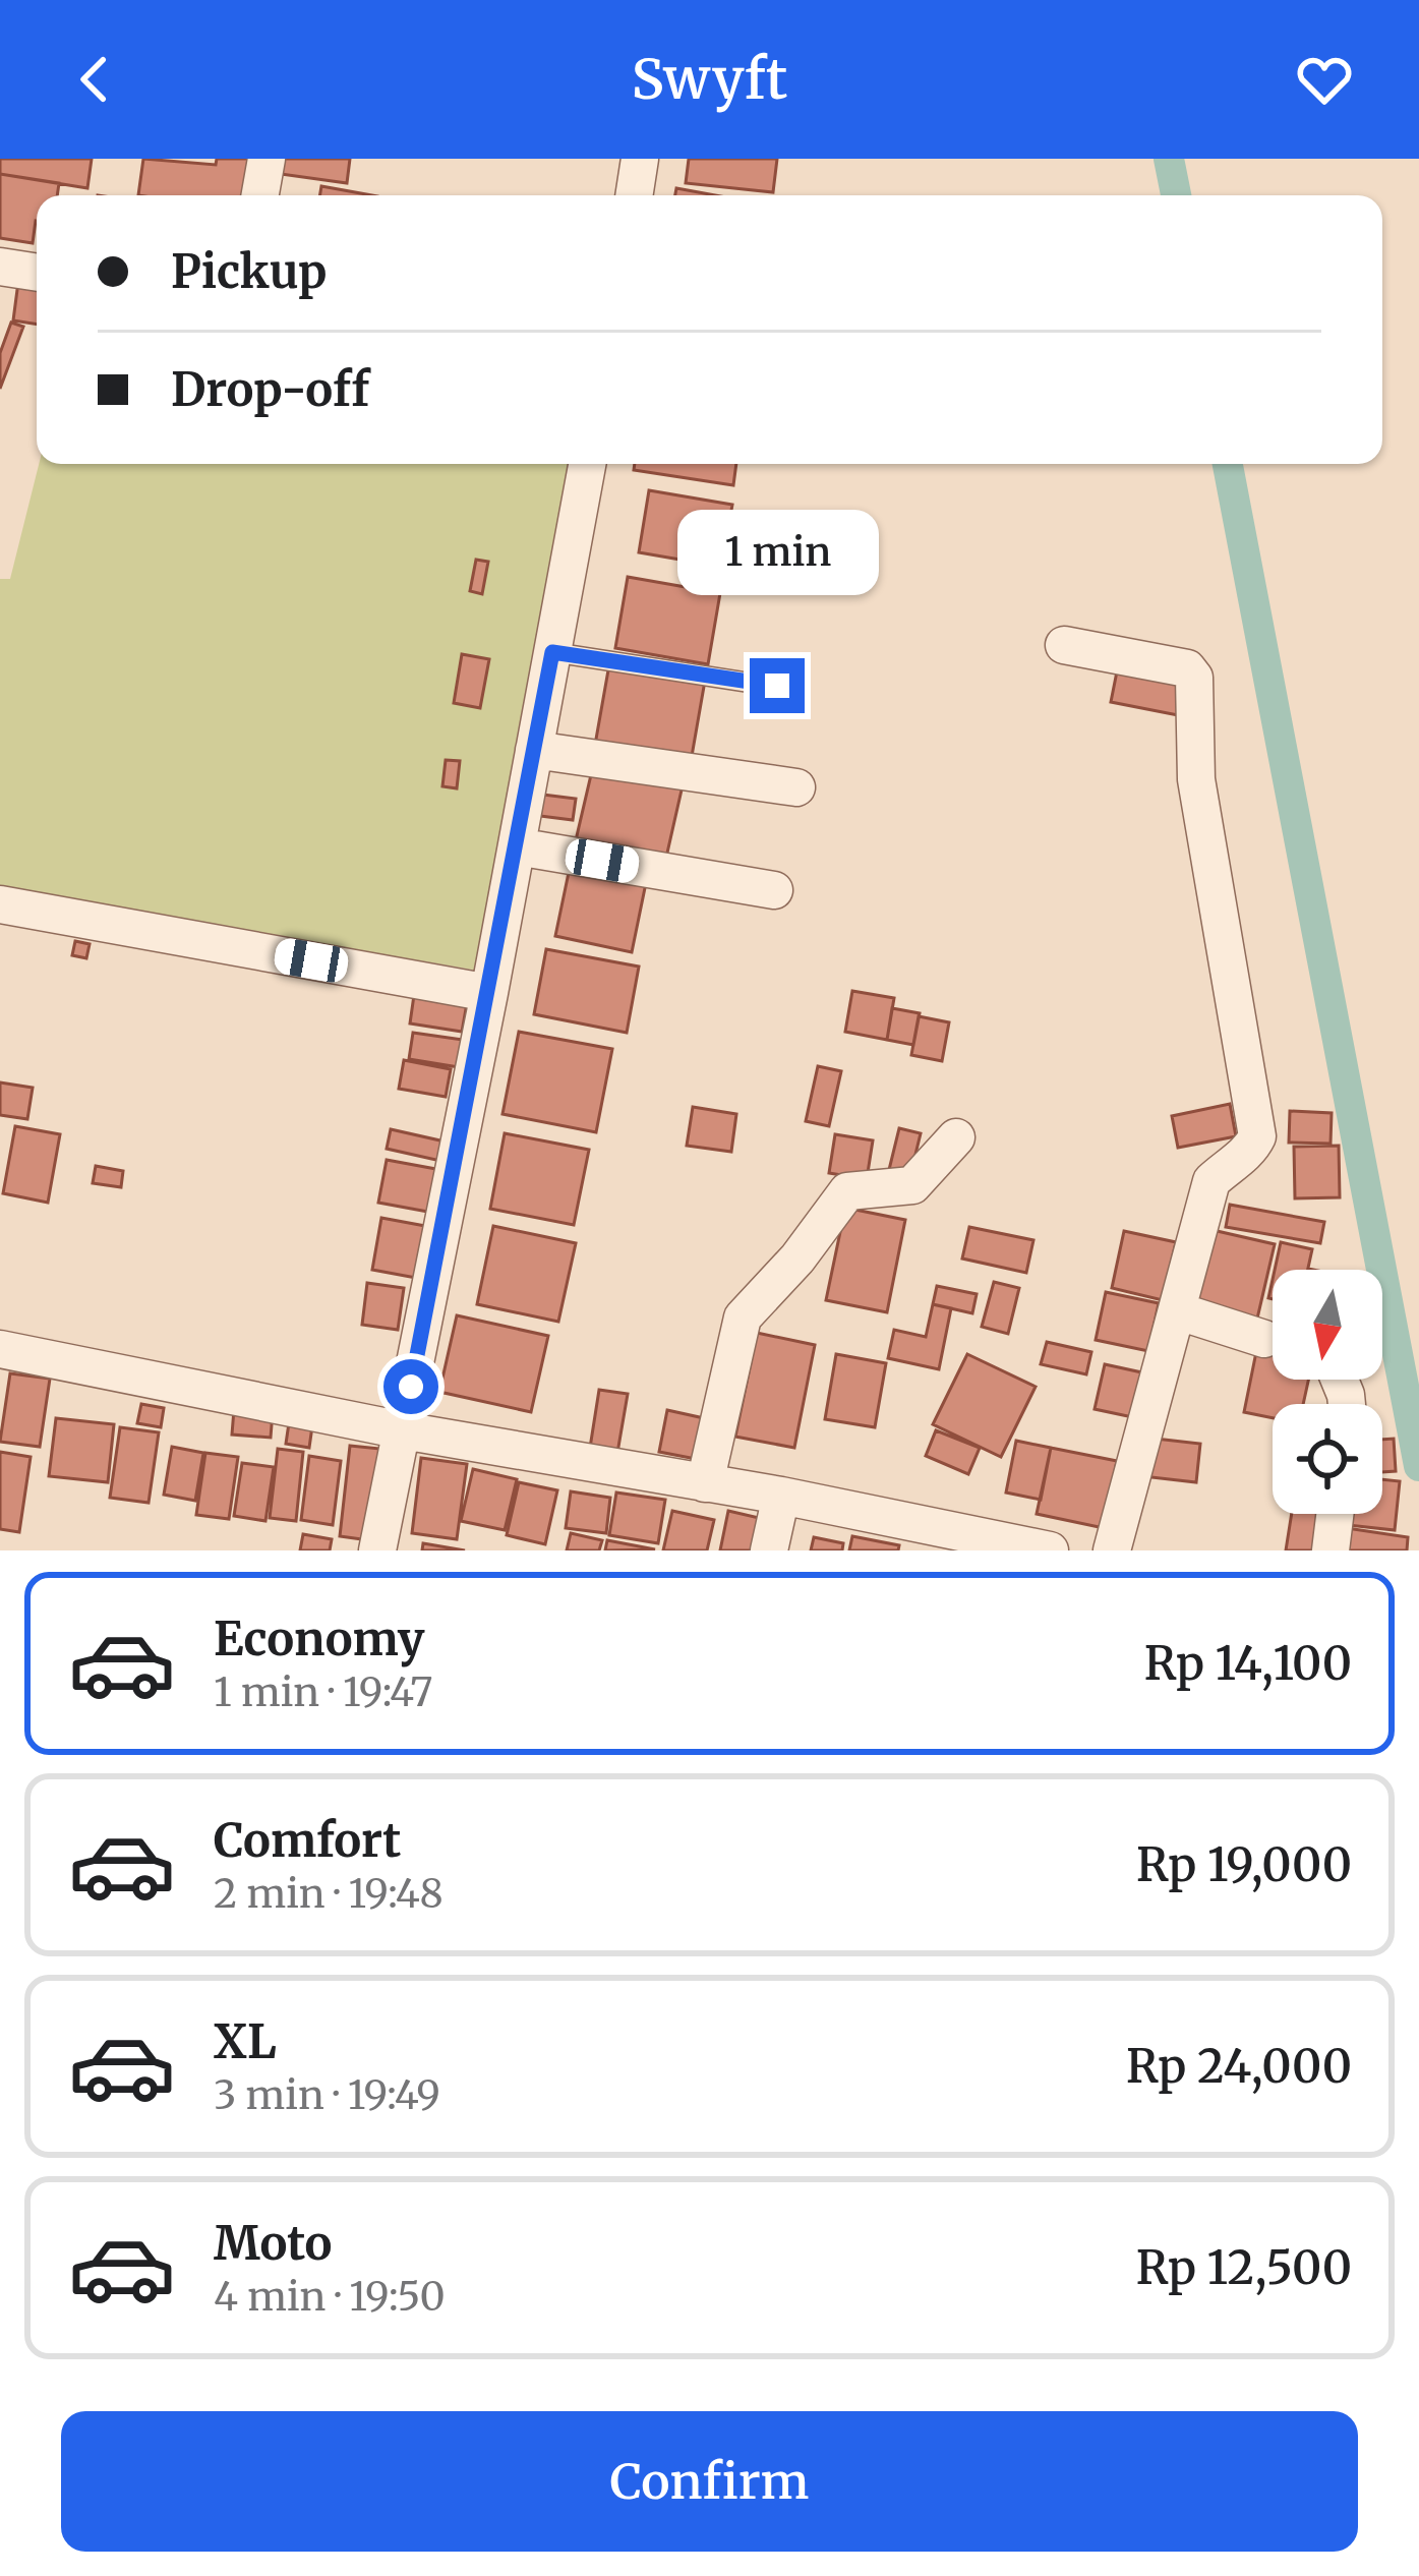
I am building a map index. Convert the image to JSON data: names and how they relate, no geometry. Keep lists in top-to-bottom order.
{
  "north": "bottom",
  "page": {
    "header": "Swyft",
    "banner": ["Pickup", "Drop-off"],
    "bubble": "1 min",
    "list": [
      {
        "name": "Economy",
        "note": "1 min · 19:47",
        "value": "Rp 14,100"
      },
      {
        "name": "Comfort",
        "note": "2 min · 19:48",
        "value": "Rp 19,000"
      },
      {
        "name": "XL",
        "note": "3 min · 19:49",
        "value": "Rp 24,000"
      },
      {
        "name": "Moto",
        "note": "4 min · 19:50",
        "value": "Rp 12,500"
      }
    ],
    "buttons": "Confirm"
  }
}
